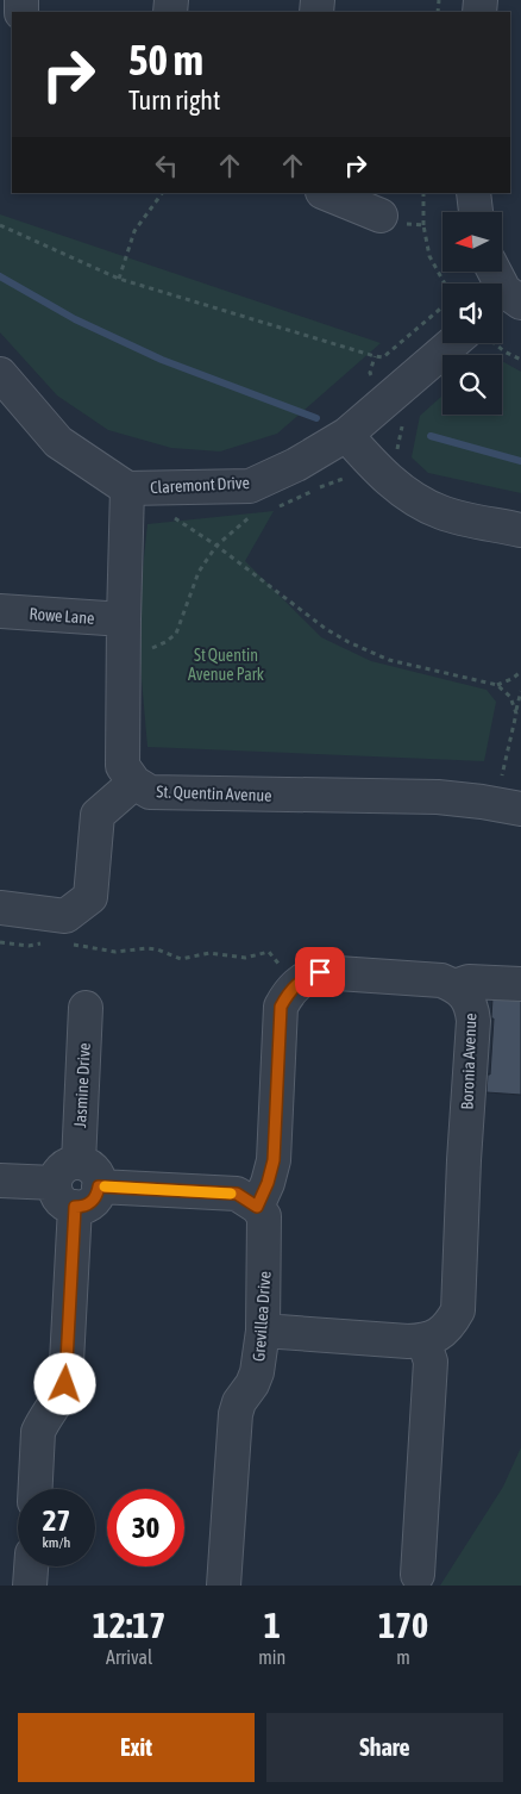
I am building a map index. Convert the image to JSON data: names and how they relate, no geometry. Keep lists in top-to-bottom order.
{
  "streets": {
    "street": [
      "Claremont Drive",
      "Rowe Lane",
      "St. Quentin Avenue",
      "Boronia Avenue",
      "Jasmine Drive",
      "Grevillea Drive"
    ]
  },
  "crossings": [
    ["Claremont Drive", "St. Quentin Avenue"],
    ["Rowe Lane", "St. Quentin Avenue"],
    ["Boronia Avenue", "Grevillea Drive"]
  ],
  "parks": ["St Quentin Avenue Park"],
  "north": "left",
  "page": {
    "turn": ["50 m", "Turn right"],
    "speed": "27 km/h",
    "limit": "30",
    "eta": [
      "12:17",
      "Arrival",
      "1",
      "min",
      "170",
      "m"
    ],
    "buttons": ["Exit", "Share"]
  }
}
